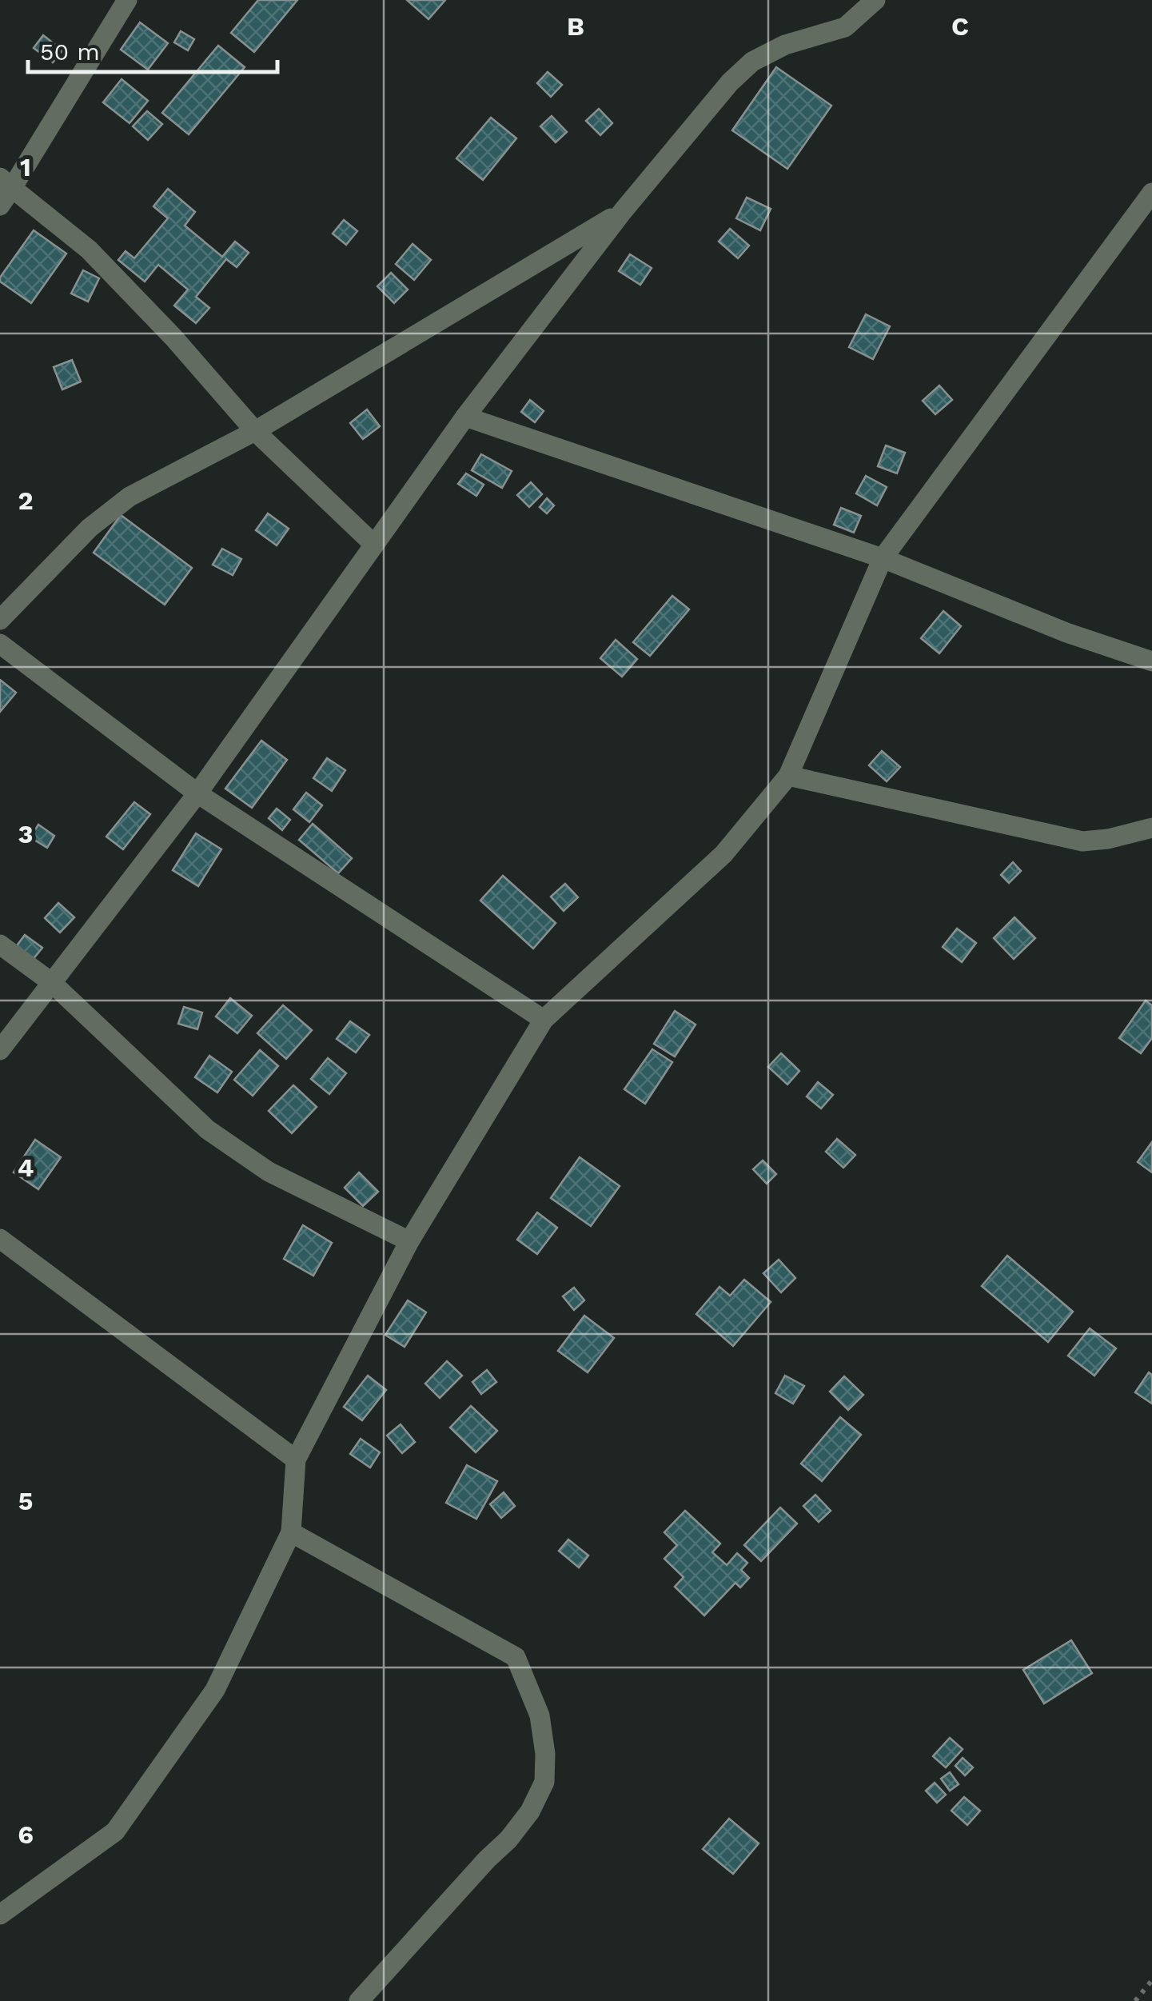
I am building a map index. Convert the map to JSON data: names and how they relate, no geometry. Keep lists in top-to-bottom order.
{
  "scale_bar": "50 m",
  "grid": {
    "columns": ["B", "C"],
    "rows": [
      "1",
      "2",
      "3",
      "4",
      "5",
      "6"
    ]
  }
}
